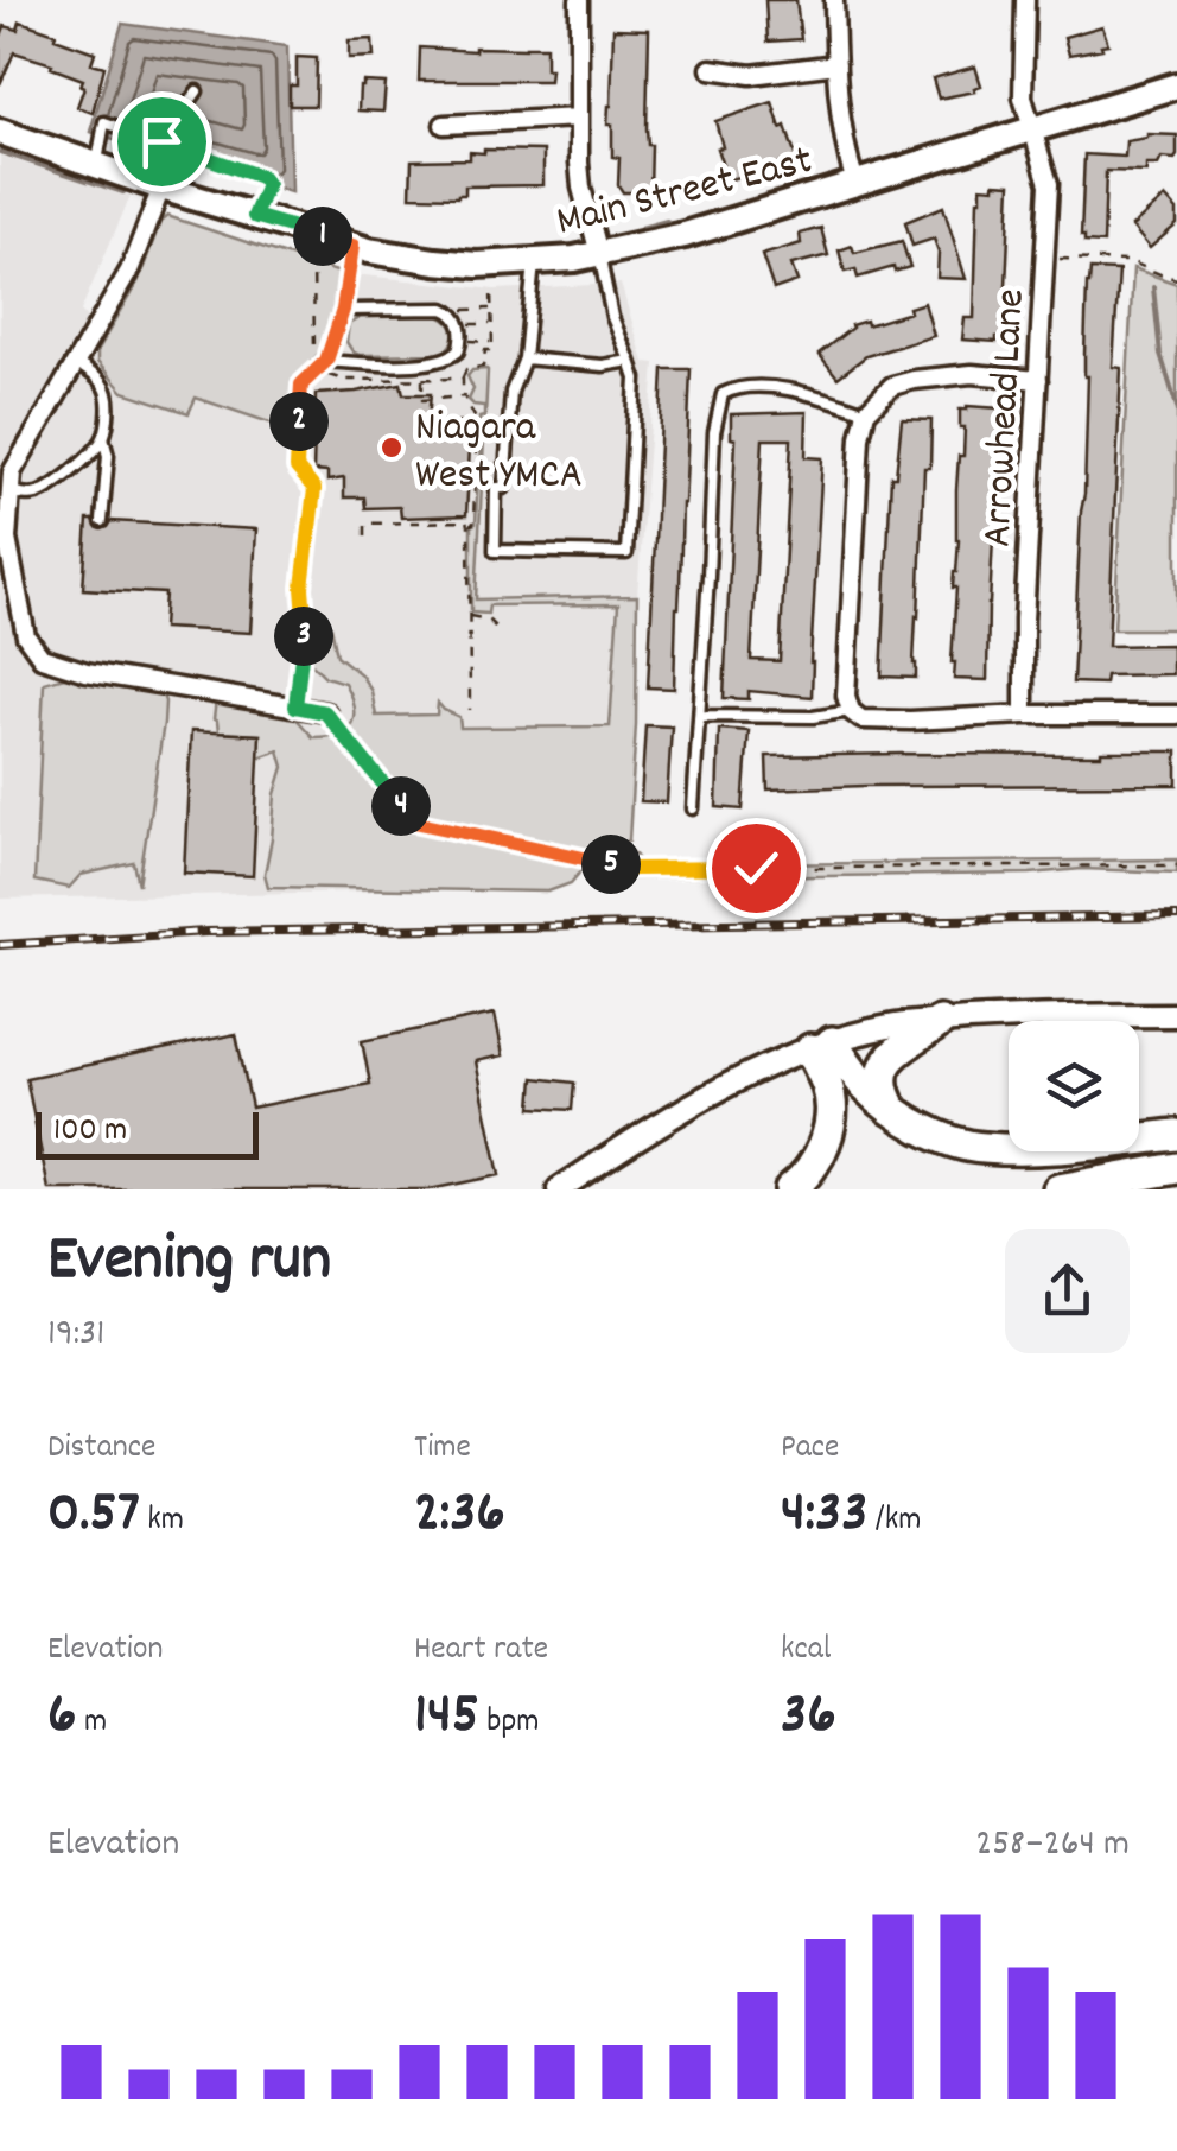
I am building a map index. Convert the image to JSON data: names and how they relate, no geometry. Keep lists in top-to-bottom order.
{
  "streets": {
    "main road": ["Main Street East"],
    "street": ["Arrowhead Lane"]
  },
  "crossings": [
    ["Main Street East", "Arrowhead Lane"]
  ],
  "places": ["Niagara West YMCA"],
  "scale_bar": "100 m",
  "page": {
    "pins": [
      "1",
      "2",
      "3",
      "4",
      "5"
    ],
    "scale": "100 m",
    "heading": ["Evening run", "19:31"],
    "stats": [
      ["Distance", "0.57 km"],
      ["Time", "2:36"],
      ["Pace", "4:33 /km"],
      ["Elevation", "6 m"],
      ["Heart rate", "145 bpm"],
      ["kcal", "36"]
    ],
    "chart": ["Elevation", "258–264 m"]
  }
}
